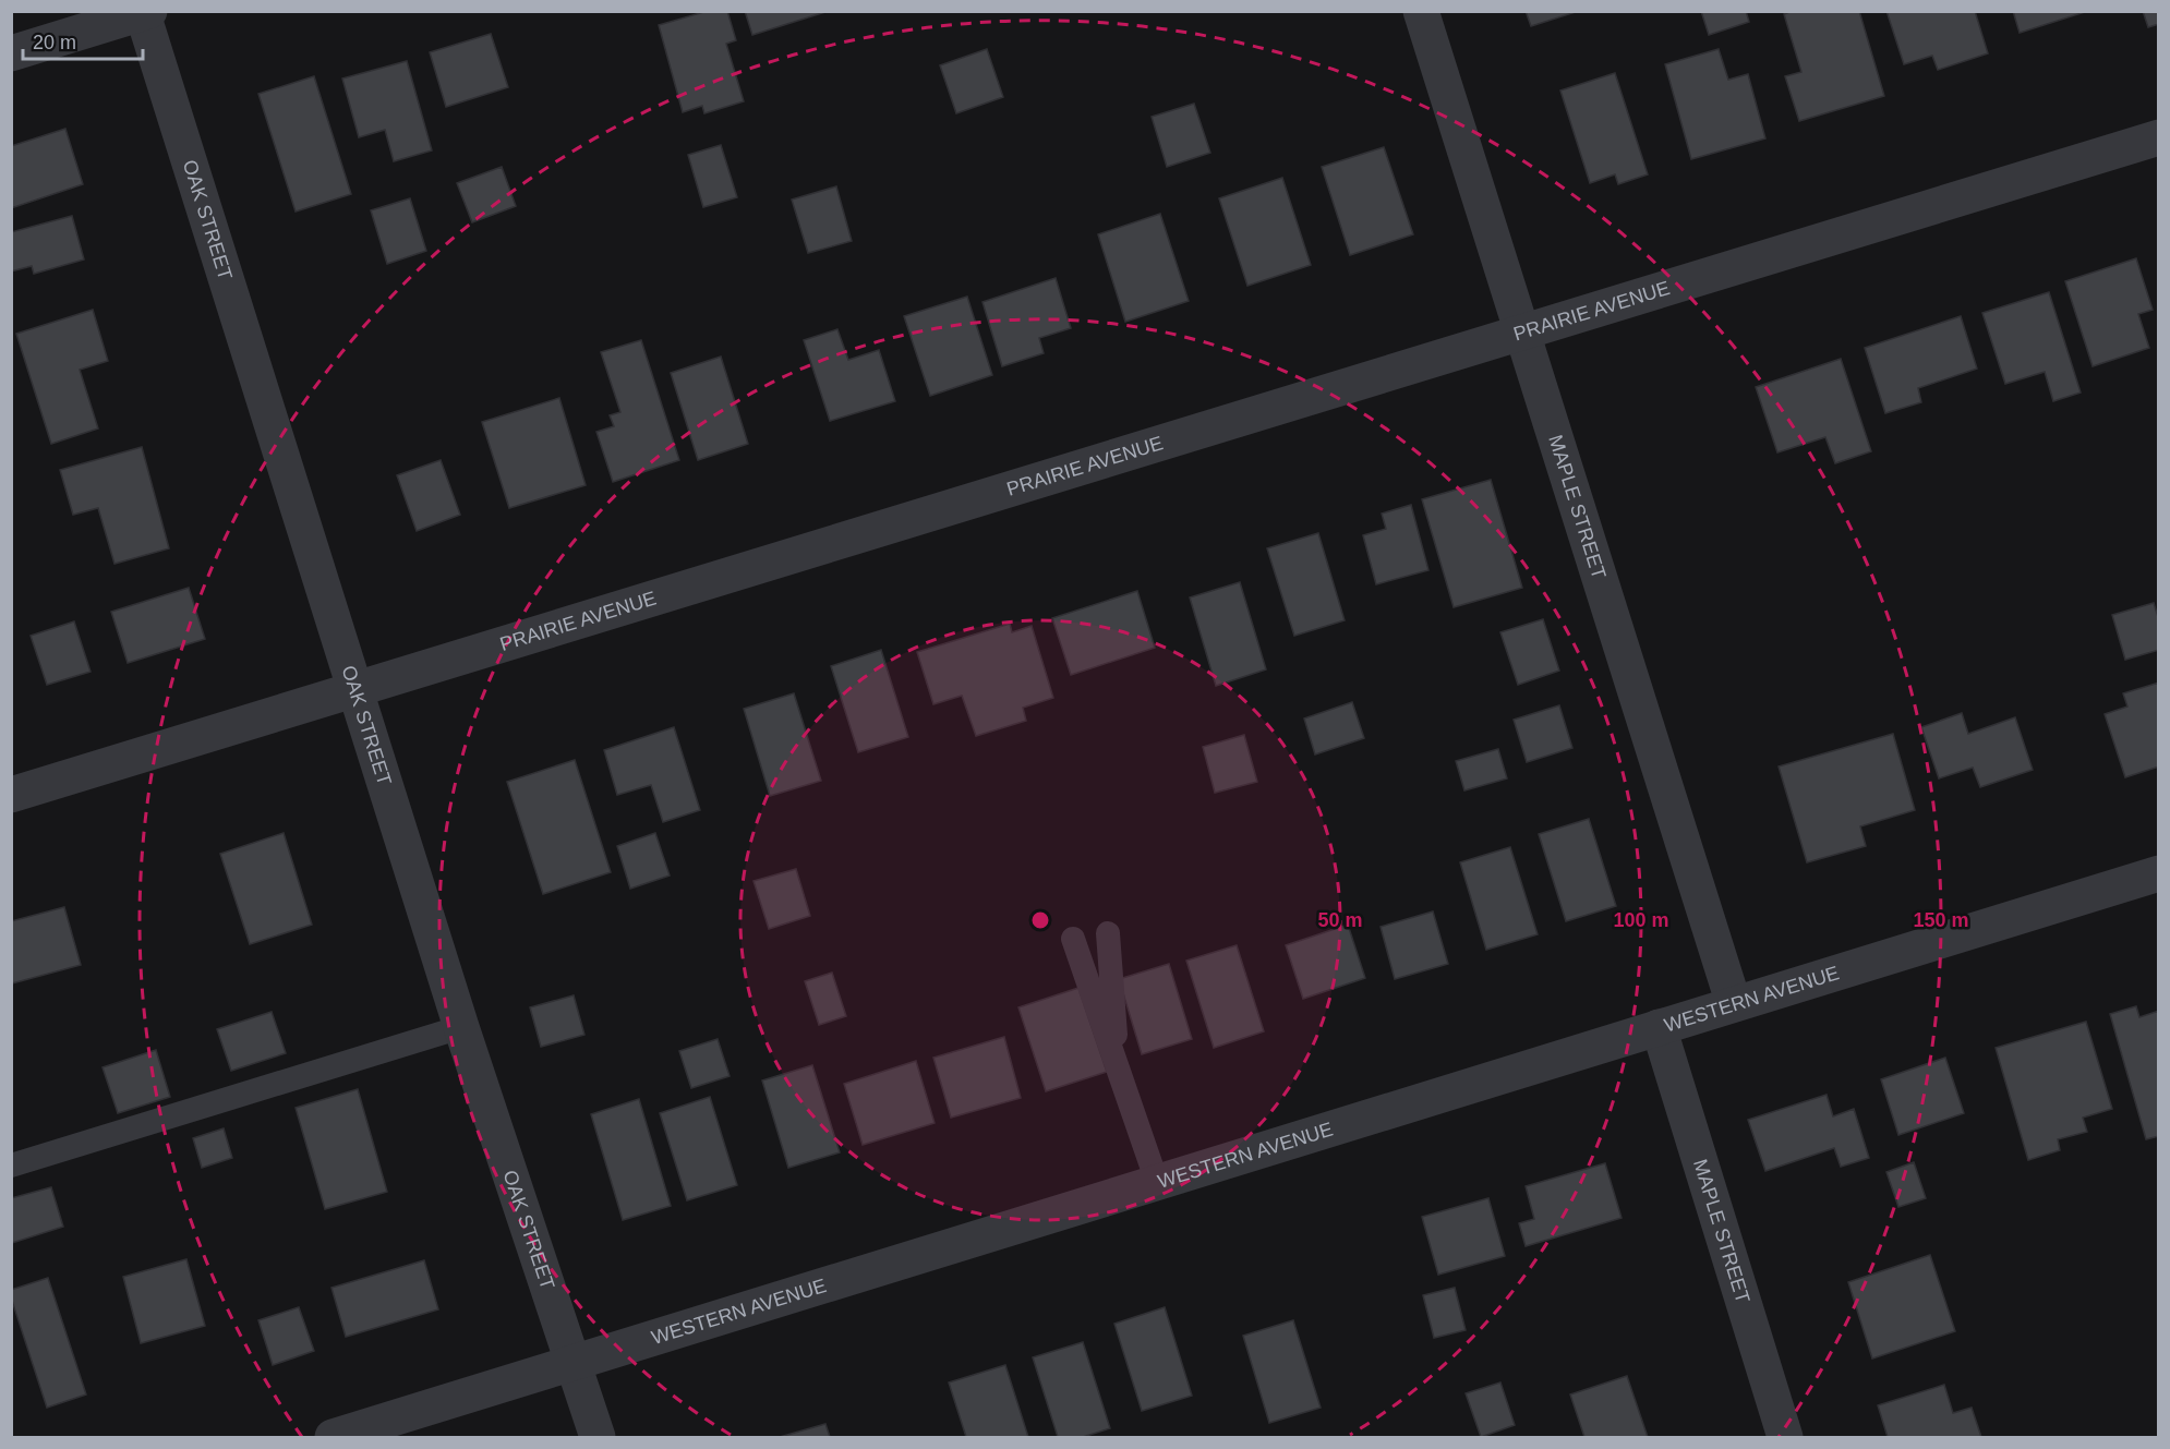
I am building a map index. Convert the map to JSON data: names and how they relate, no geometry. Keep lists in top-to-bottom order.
{
  "streets": {
    "street": [
      "OAK STREET",
      "PRAIRIE AVENUE",
      "MAPLE STREET",
      "WESTERN AVENUE"
    ]
  },
  "crossings": [
    ["OAK STREET", "PRAIRIE AVENUE"],
    ["OAK STREET", "WESTERN AVENUE"],
    ["PRAIRIE AVENUE", "MAPLE STREET"],
    ["MAPLE STREET", "WESTERN AVENUE"]
  ],
  "scale_bar": "20 m",
  "rings": ["50 m", "100 m", "150 m"]
}
